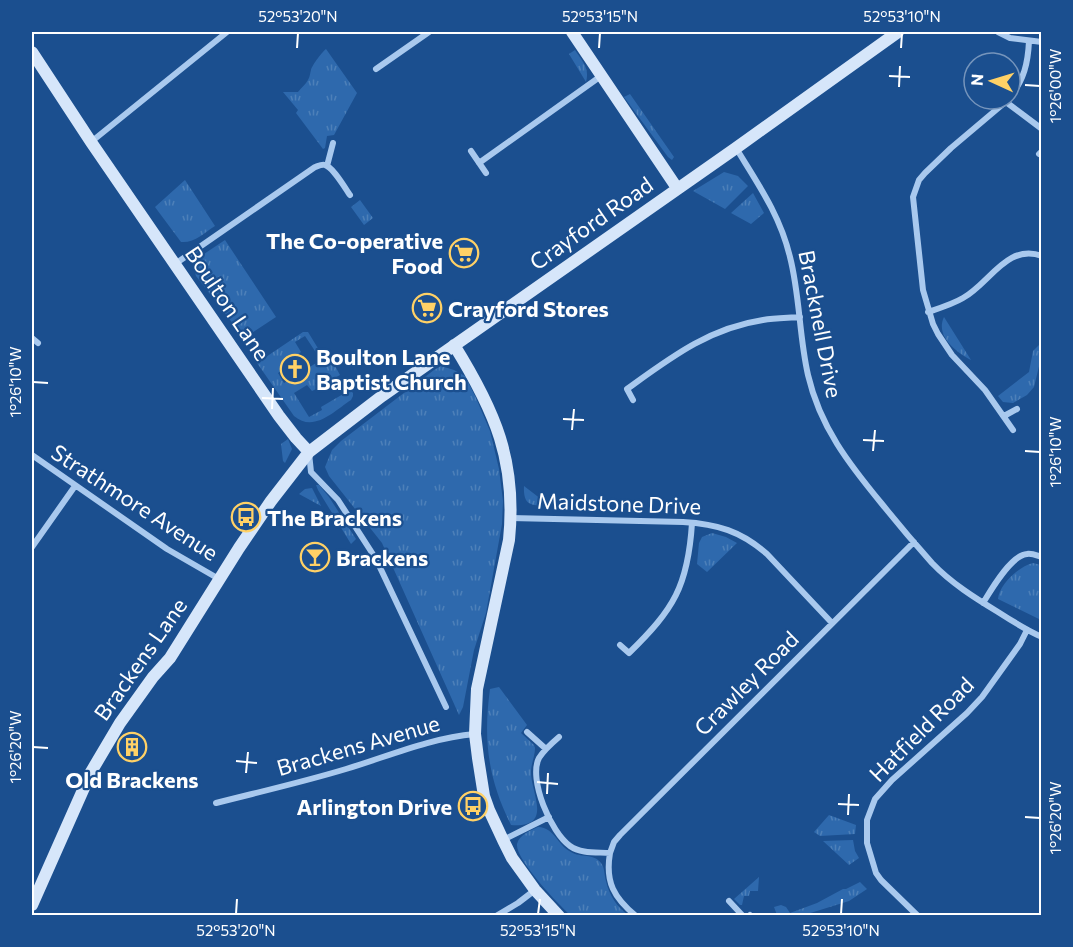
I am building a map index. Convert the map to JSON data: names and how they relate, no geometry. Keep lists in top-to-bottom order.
{
  "streets": {
    "street": [
      "Crayford Road",
      "Boulton Lane",
      "Bracknell Drive",
      "Strathmore Avenue",
      "Maidstone Drive",
      "Brackens Lane",
      "Crawley Road",
      "Hatfield Road",
      "Brackens Avenue"
    ]
  },
  "crossings": [
    ["Crayford Road", "Boulton Lane"],
    ["Crayford Road", "Bracknell Drive"],
    ["Crayford Road", "Brackens Lane"],
    ["Boulton Lane", "Brackens Lane"],
    ["Bracknell Drive", "Crawley Road"],
    ["Bracknell Drive", "Hatfield Road"],
    ["Strathmore Avenue", "Brackens Lane"],
    ["Maidstone Drive", "Crawley Road"]
  ],
  "places": {
    "supermarket": ["The Co-operative Food", "Crayford Stores"],
    "church": ["Boulton Lane Baptist Church"],
    "bus stop": ["The Brackens", "Arlington Drive"],
    "bar": ["Brackens"],
    "building": ["Old Brackens"]
  },
  "north": "left",
  "coordinates": [
    "52°53'20\"N",
    "52°53'15\"N",
    "52°53'10\"N",
    "1°26'00\"W",
    "1°26'10\"W",
    "1°26'20\"W"
  ]
}
